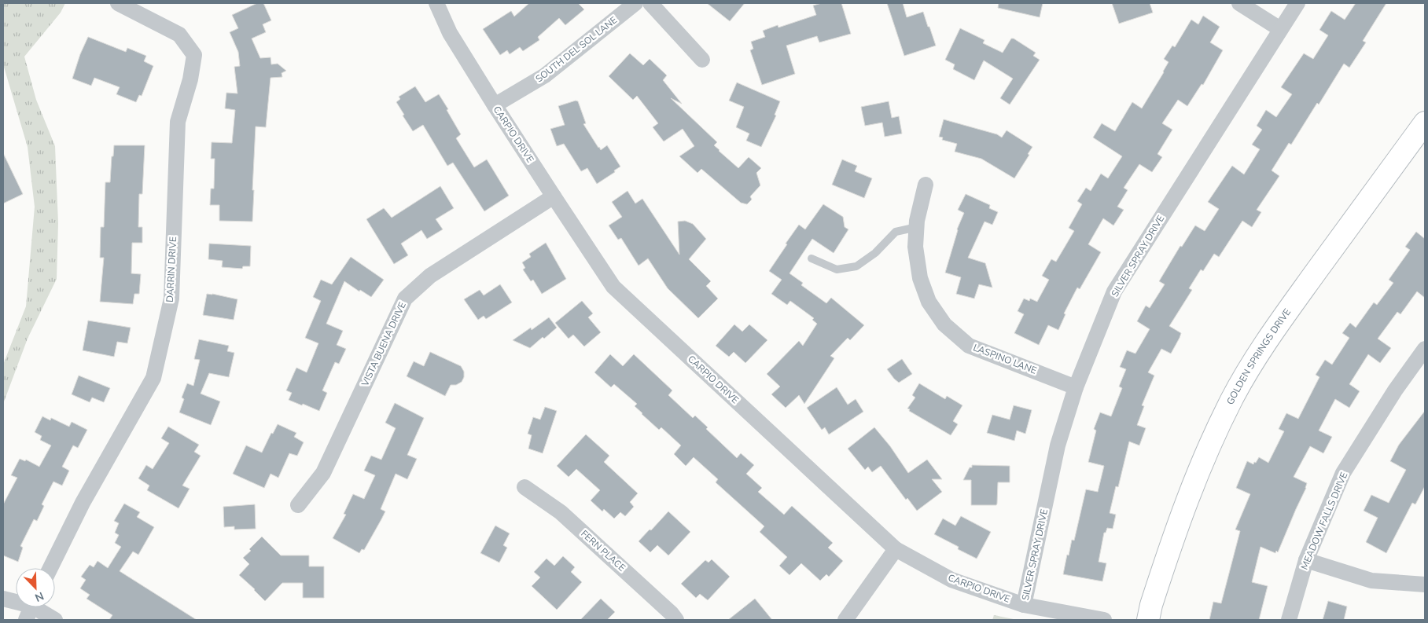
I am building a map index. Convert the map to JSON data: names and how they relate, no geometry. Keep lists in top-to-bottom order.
{
  "streets": {
    "main road": ["GOLDEN SPRINGS DRIVE"],
    "street": [
      "SOUTH DEL SOL LANE",
      "CARPIO DRIVE",
      "SILVER SPRAY DRIVE",
      "DARRIN DRIVE",
      "VISTA BUENA DRIVE",
      "LASPINO LANE",
      "MEADOW FALLS DRIVE",
      "FERN PLACE"
    ]
  },
  "crossings": [
    ["SOUTH DEL SOL LANE", "CARPIO DRIVE"],
    ["CARPIO DRIVE", "SILVER SPRAY DRIVE"],
    ["CARPIO DRIVE", "VISTA BUENA DRIVE"],
    ["SILVER SPRAY DRIVE", "LASPINO LANE"]
  ],
  "north": "bottom right"
}
